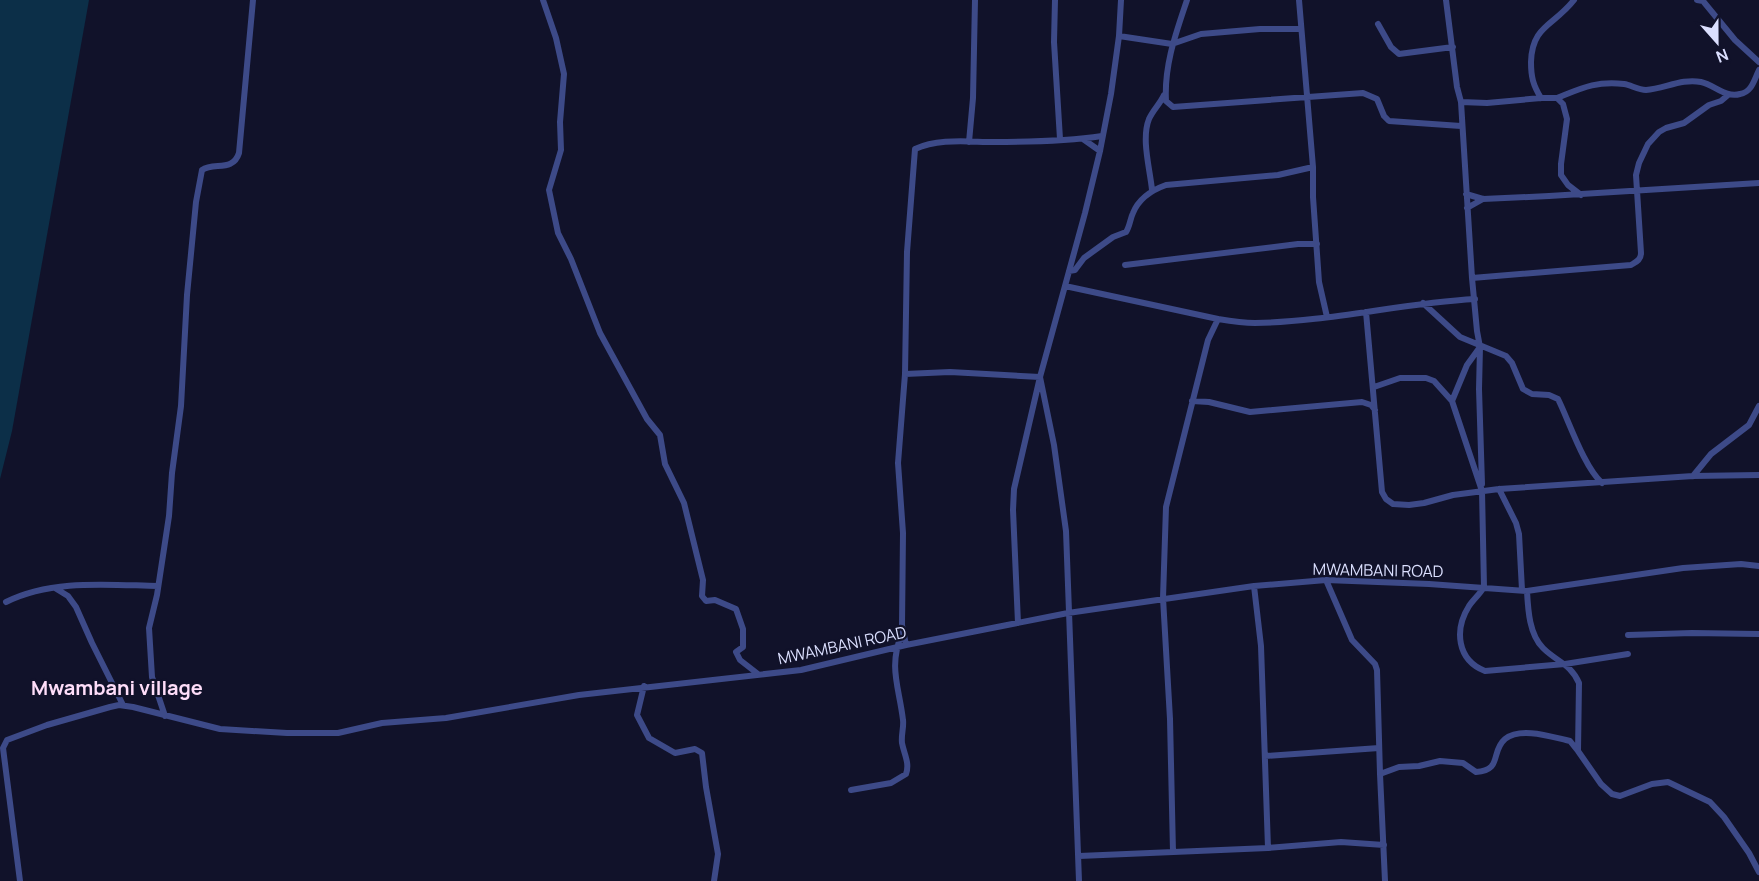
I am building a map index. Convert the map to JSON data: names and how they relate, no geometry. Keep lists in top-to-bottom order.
{
  "streets": {
    "street": ["MWAMBANI ROAD"]
  },
  "districts": ["Mwambani village"],
  "north": "bottom"
}
